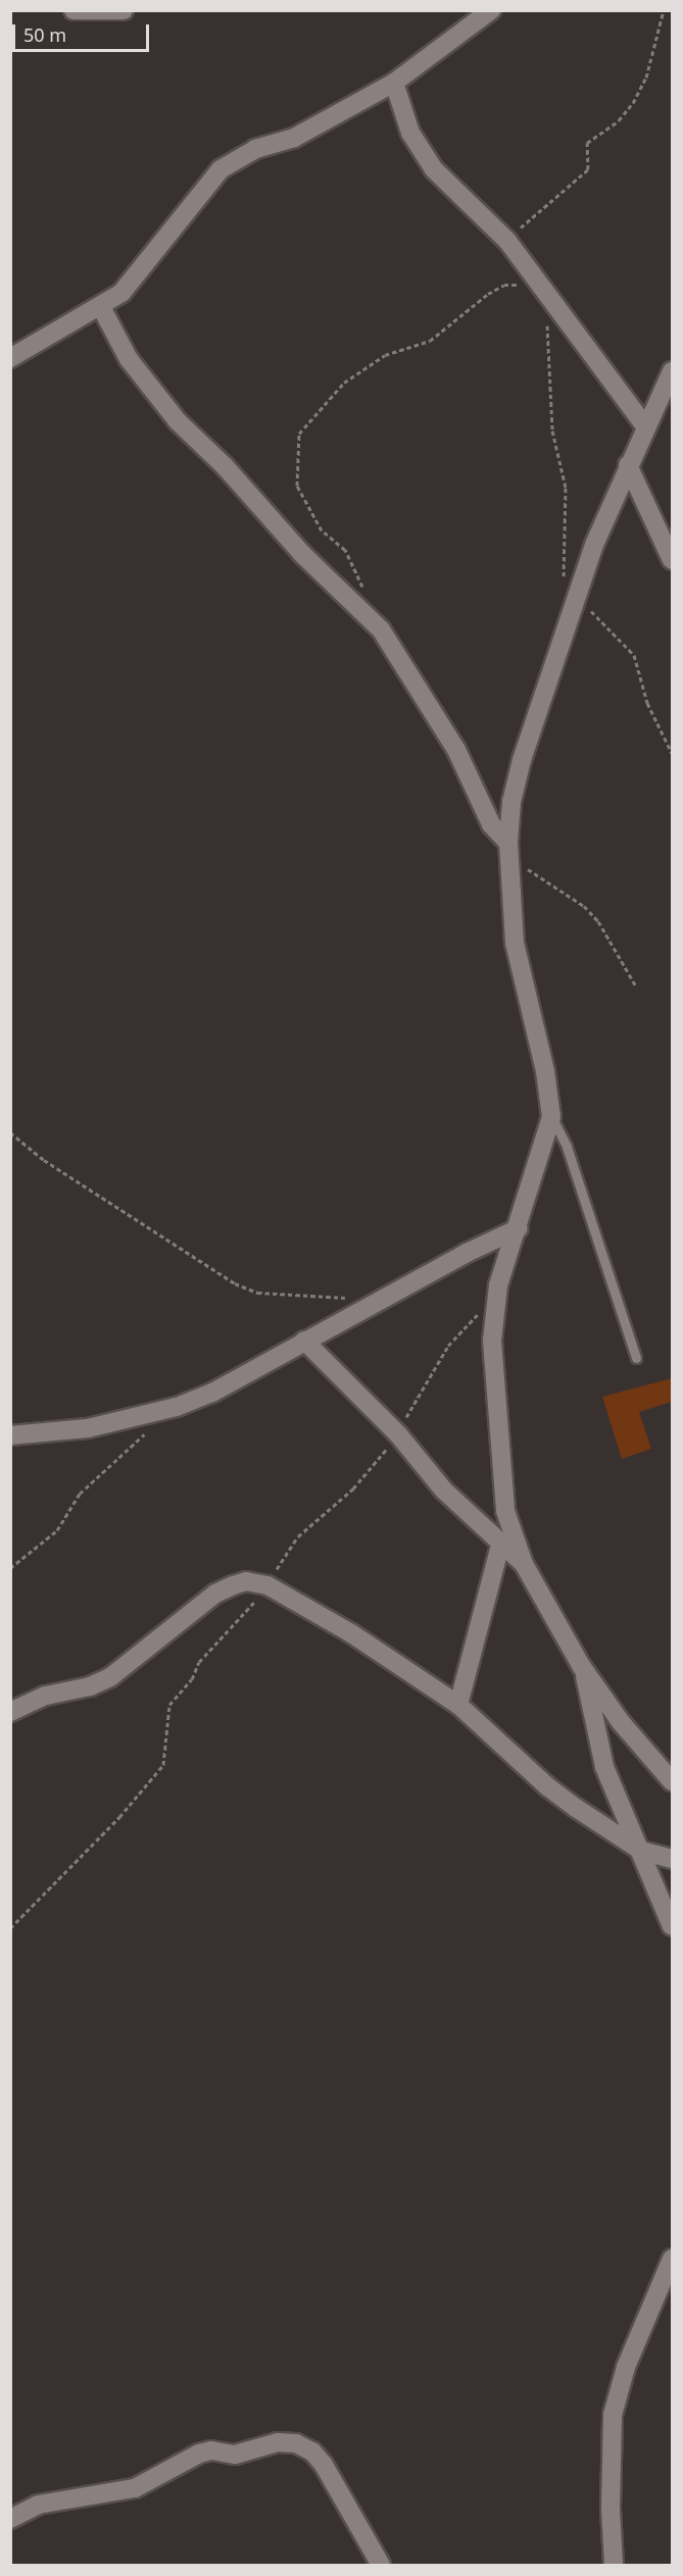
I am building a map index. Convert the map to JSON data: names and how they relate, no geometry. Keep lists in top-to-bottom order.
{
  "scale_bar": "50 m"
}
